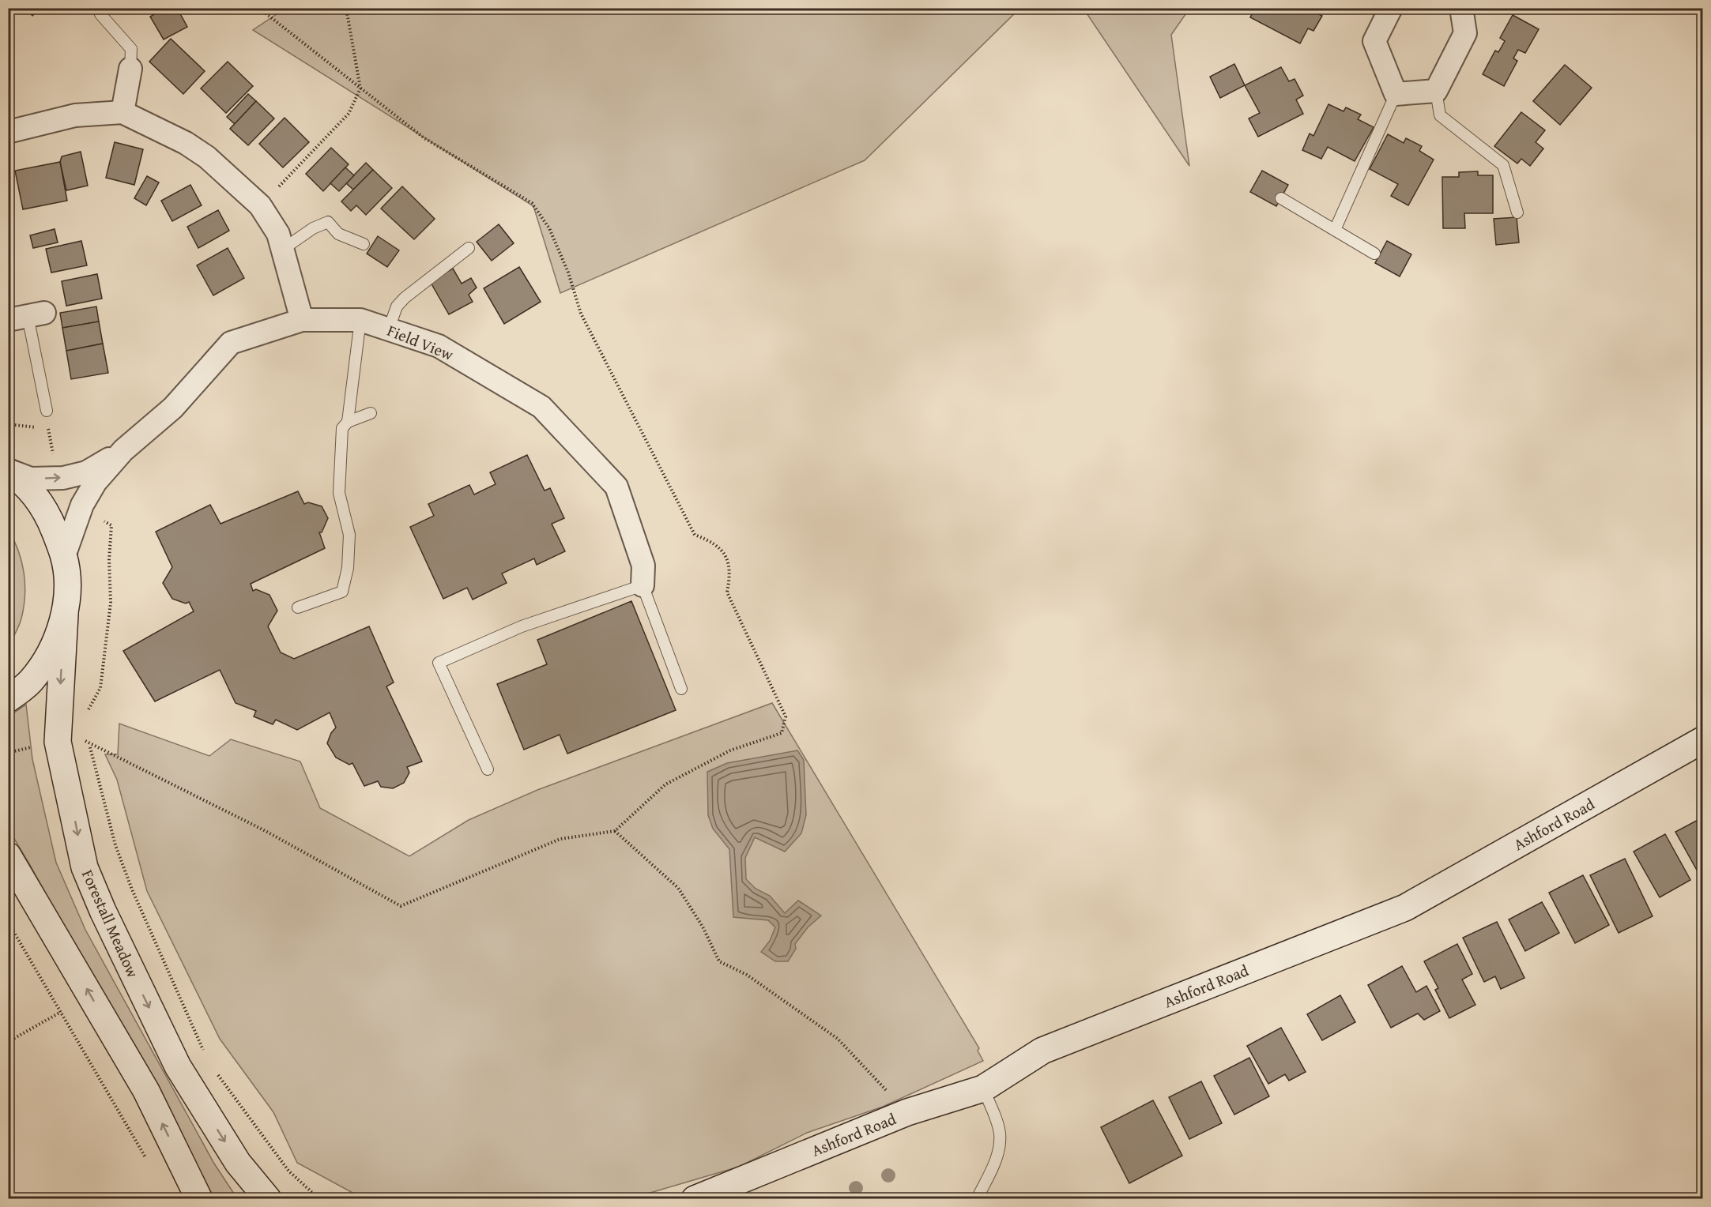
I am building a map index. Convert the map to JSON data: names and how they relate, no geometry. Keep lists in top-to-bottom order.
{
  "streets": {
    "street": ["Field View", "Ashford Road", "Forestall Meadow"]
  }
}
